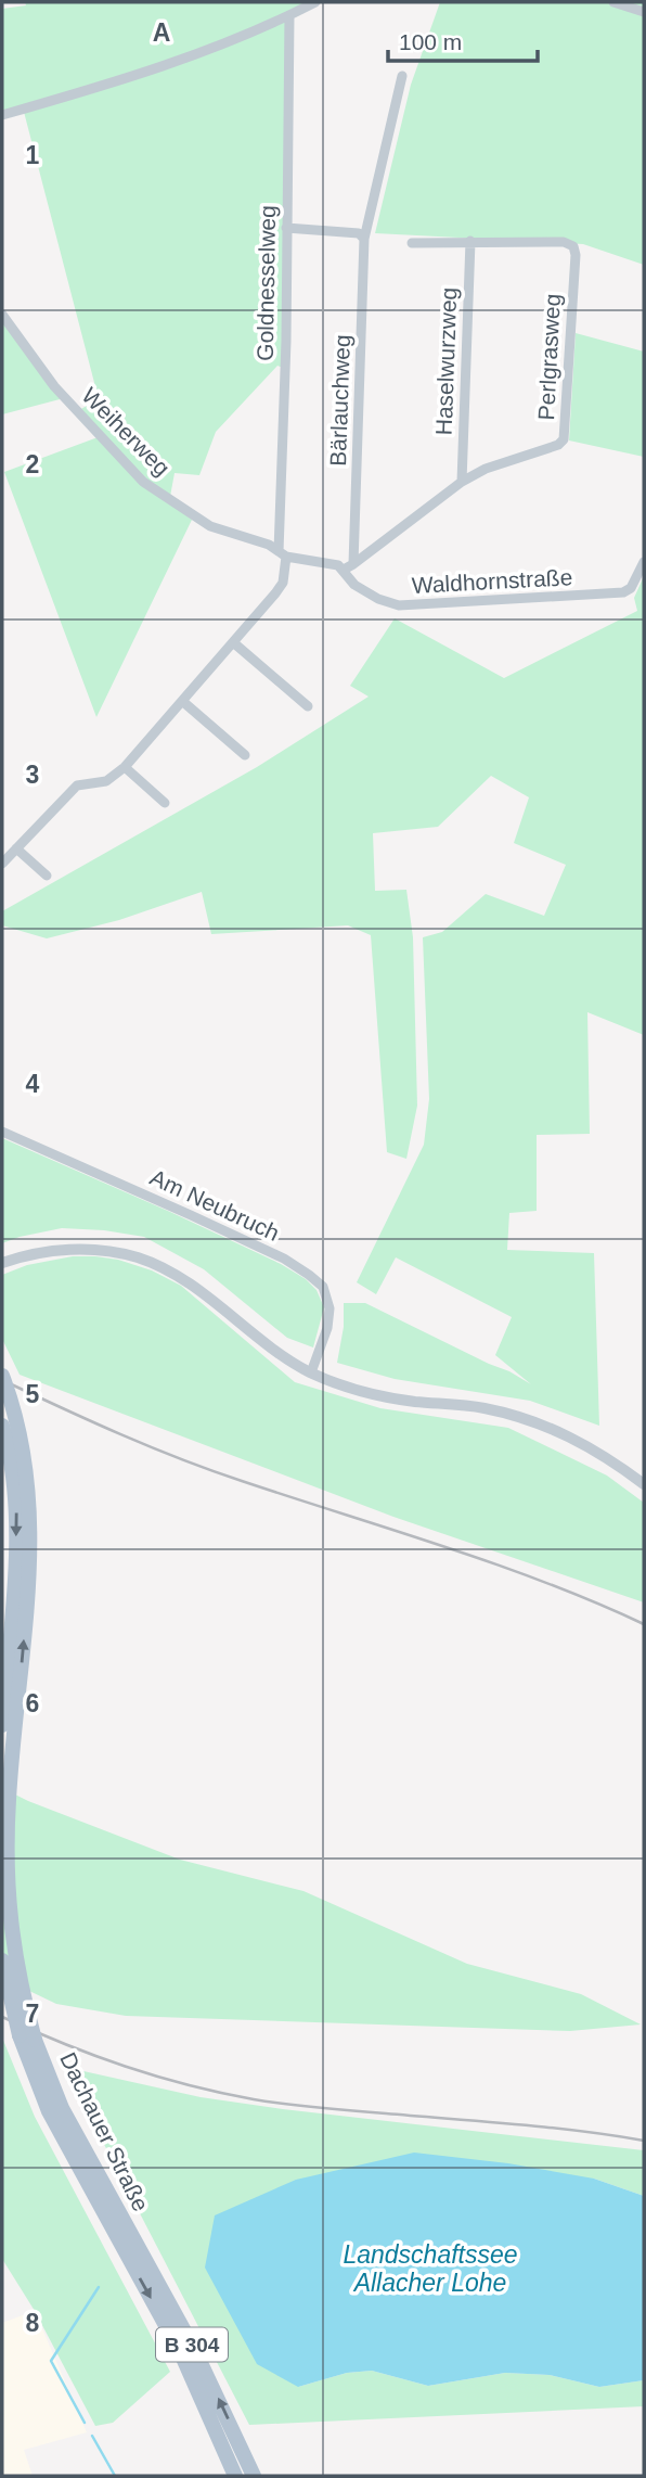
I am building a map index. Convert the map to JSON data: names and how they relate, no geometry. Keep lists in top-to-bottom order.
{
  "streets": {
    "main road": ["Dachauer Straße", "B 304"],
    "street": [
      "Goldnesselweg",
      "Perlgrasweg",
      "Haselwurzweg",
      "Bärlauchweg",
      "Weiherweg",
      "Waldhornstraße",
      "Am Neubruch"
    ]
  },
  "crossings": [
    ["Goldnesselweg", "Weiherweg"],
    ["Perlgrasweg", "Haselwurzweg"],
    ["Perlgrasweg", "Bärlauchweg"],
    ["Perlgrasweg", "Weiherweg"],
    ["Perlgrasweg", "Waldhornstraße"],
    ["Bärlauchweg", "Weiherweg"],
    ["Bärlauchweg", "Waldhornstraße"],
    ["Weiherweg", "Waldhornstraße"]
  ],
  "water": ["Landschaftssee Allacher Lohe"],
  "scale_bar": "100 m",
  "grid": {
    "columns": ["A"],
    "rows": [
      "1",
      "2",
      "3",
      "4",
      "5",
      "6",
      "7",
      "8"
    ]
  }
}
